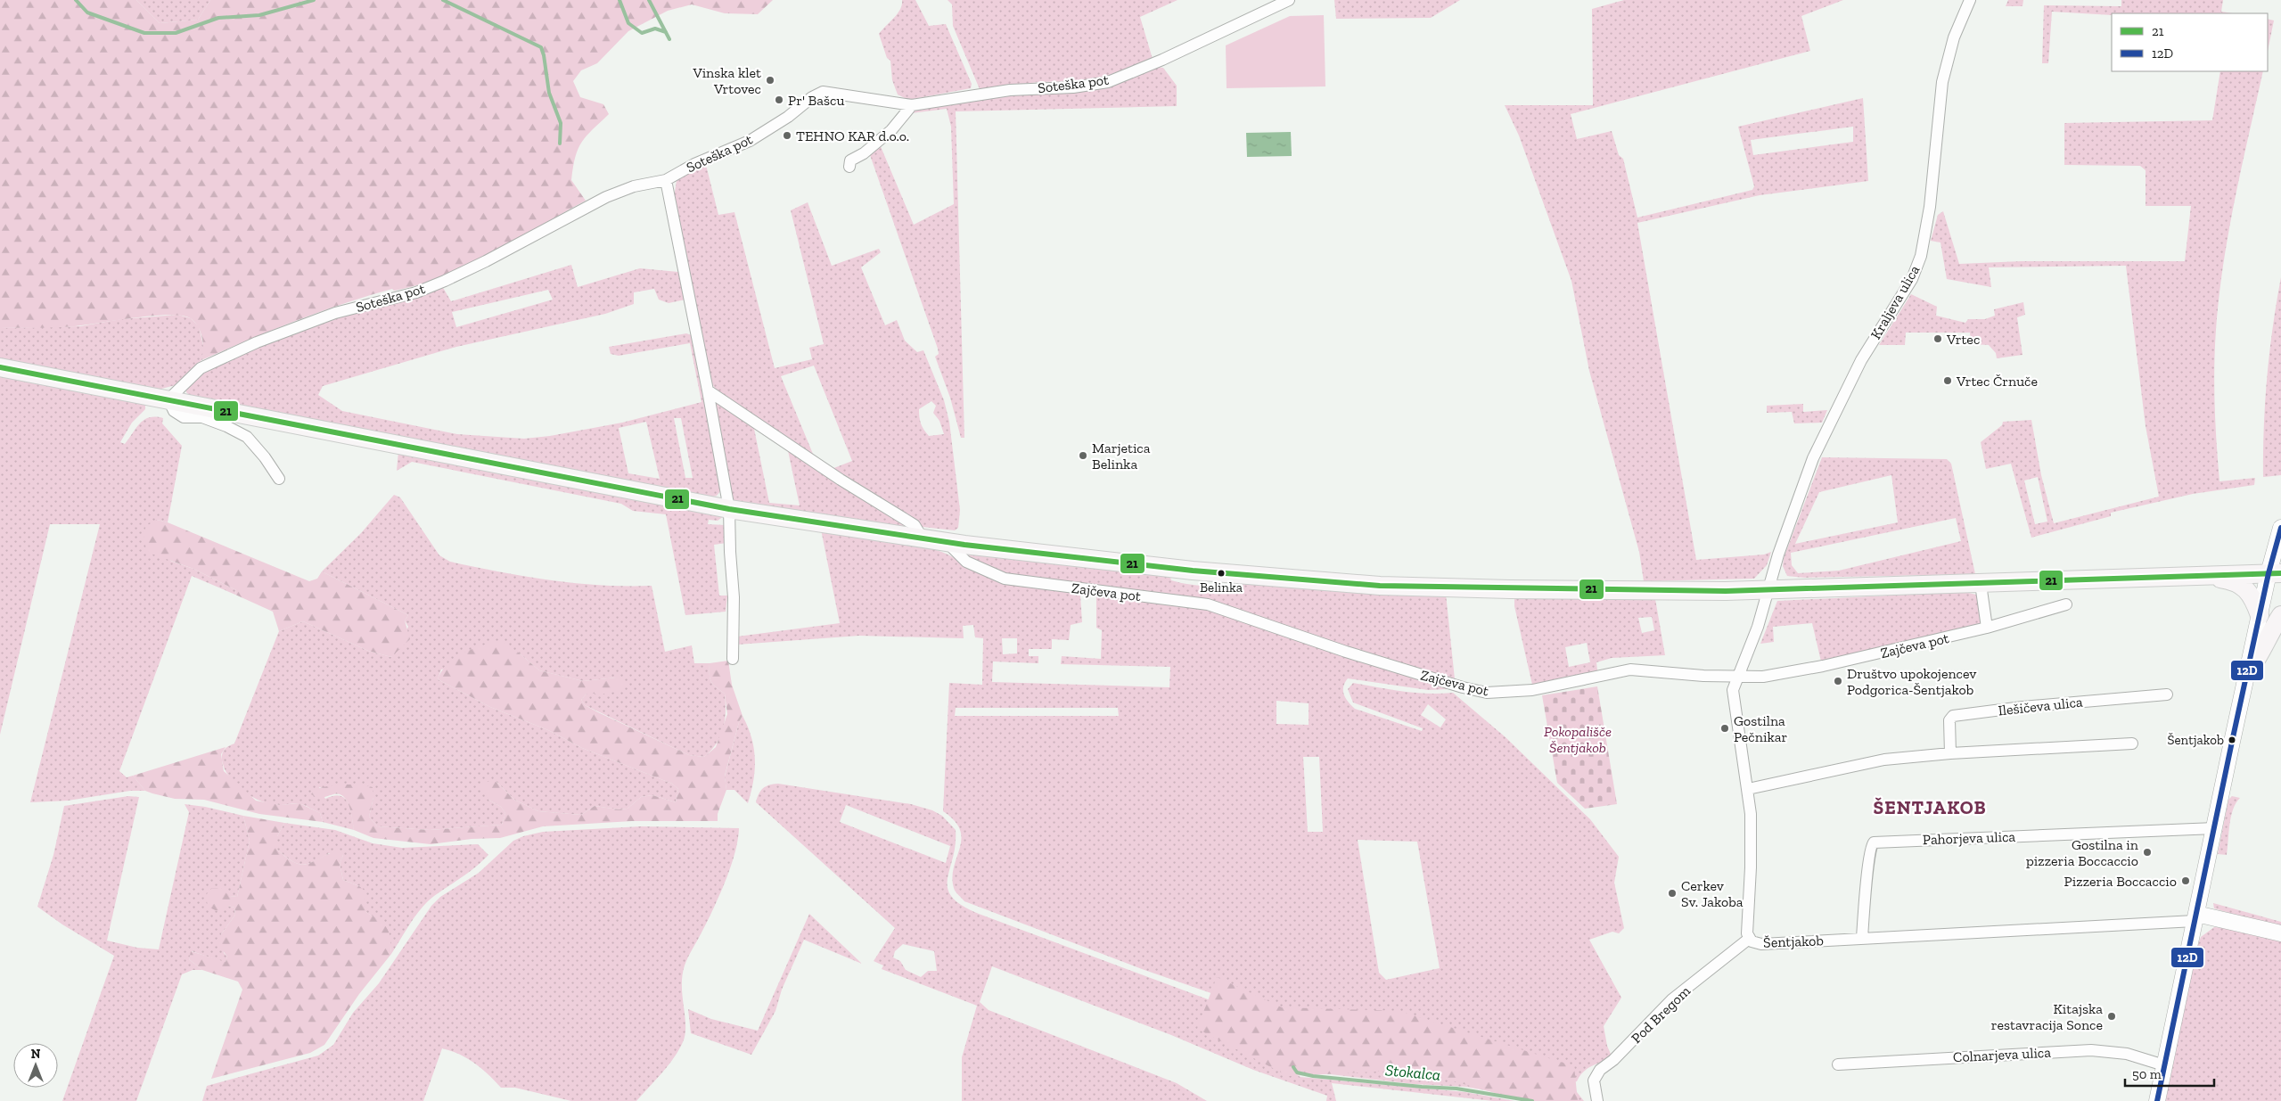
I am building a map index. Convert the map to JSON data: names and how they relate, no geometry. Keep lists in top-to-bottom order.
{
  "streets": {
    "street": [
      "Soteška pot",
      "Kraljeva ulica",
      "Zajčeva pot",
      "Ilešičeva ulica",
      "Pahorjeva ulica",
      "Šentjakob",
      "Pod Bregom",
      "Colnarjeva ulica"
    ]
  },
  "crossings": [
    ["Kraljeva ulica", "Šentjakob"],
    ["Zajčeva pot", "Šentjakob"],
    ["Pahorjeva ulica", "Šentjakob"],
    ["Šentjakob", "Pod Bregom"]
  ],
  "districts": ["ŠENTJAKOB"],
  "water": ["Stokalca"],
  "parks": ["Pokopališče Šentjakob"],
  "places": [
    "Vinska klet Vrtovec",
    "Pr' Bašcu",
    "TEHNO KAR d.o.o.",
    "Vrtec",
    "Vrtec Črnuče",
    "Marjetica Belinka",
    "Belinka",
    "Društvo upokojencev Podgorica-Šentjakob",
    "Gostilna Pečnikar",
    "Šentjakob",
    "Gostilna in pizzeria Boccaccio",
    "Pizzeria Boccaccio",
    "Cerkev Sv. Jakoba",
    "Kitajska restavracija Sonce"
  ],
  "lines": ["transit line 21", "transit line 12D"],
  "legend": ["21", "12D"],
  "scale_bar": "50 m",
  "north": "top"
}
